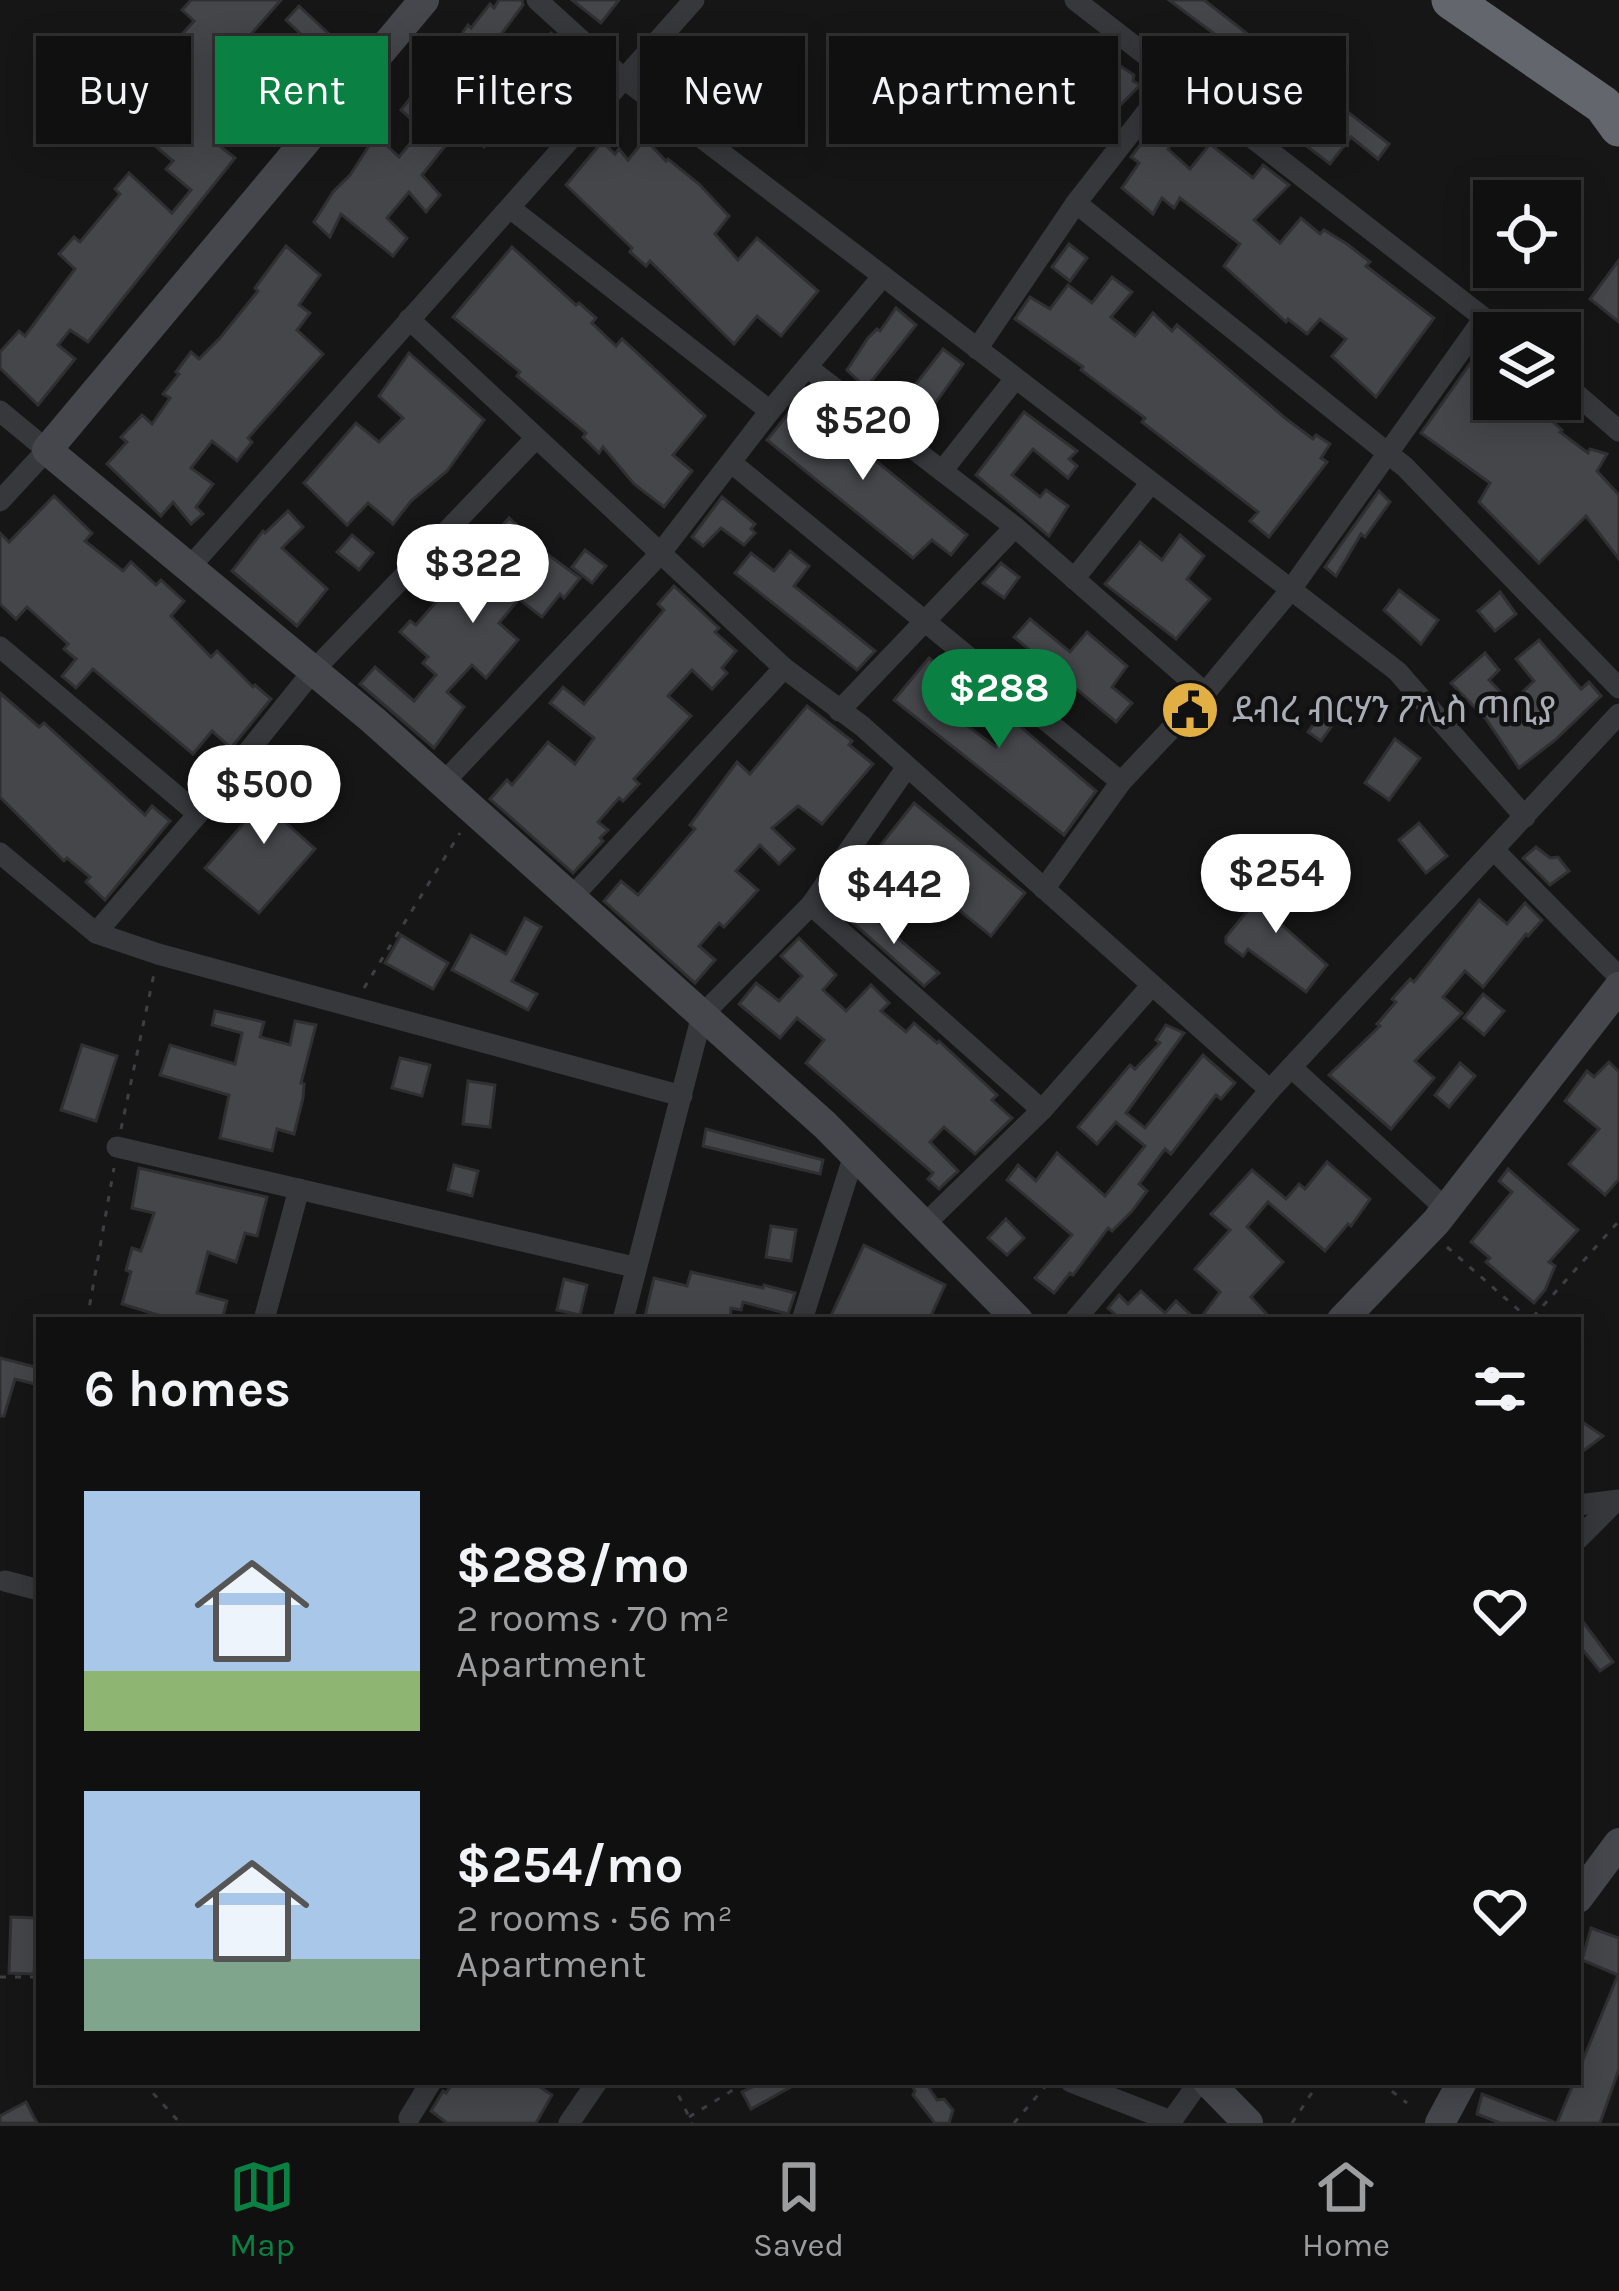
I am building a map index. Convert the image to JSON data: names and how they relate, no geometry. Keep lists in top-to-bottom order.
{
  "places": {
    "public building": ["ደብረ ብርሃን ፖሊስ ጣቢያ"]
  },
  "page": {
    "chip": [
      "Buy",
      "Rent",
      "Filters",
      "New",
      "Apartment",
      "House"
    ],
    "price": [
      "$520",
      "$322",
      "$288",
      "$500",
      "$254",
      "$442"
    ],
    "heading": "6 homes",
    "list": [
      {
        "name": "$288/mo",
        "note": "2 rooms · 70 m² · Apartment"
      },
      {
        "name": "$254/mo",
        "note": "2 rooms · 56 m² · Apartment"
      }
    ],
    "tabs": ["Map", "Saved", "Home"]
  }
}
